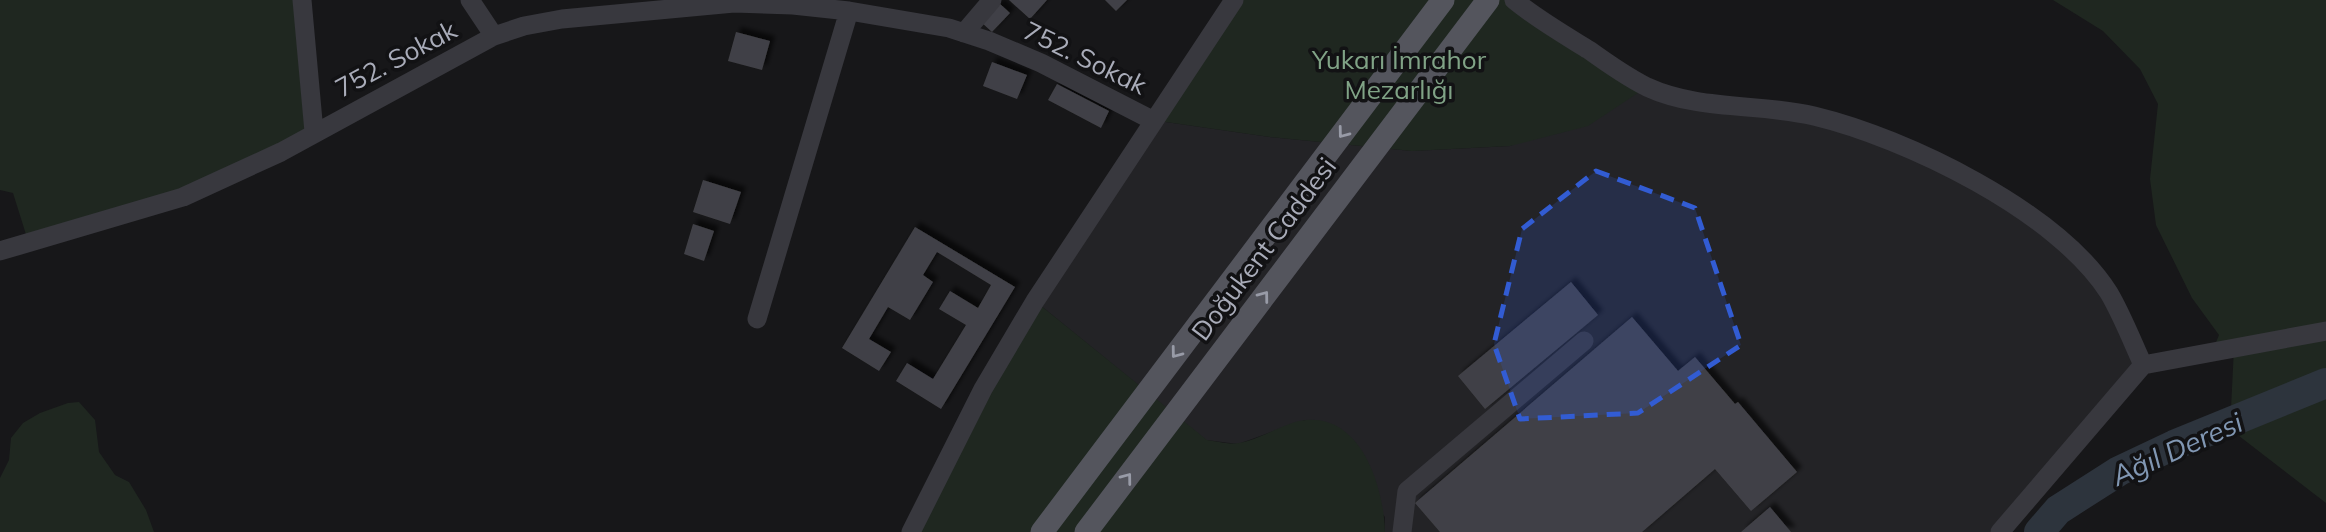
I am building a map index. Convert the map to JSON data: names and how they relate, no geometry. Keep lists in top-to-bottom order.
{
  "streets": {
    "main road": ["Doğukent Caddesi"],
    "street": ["752. Sokak"]
  },
  "water": ["Ağıl Deresi"],
  "parks": ["Yukarı İmrahor Mezarlığı"]
}
